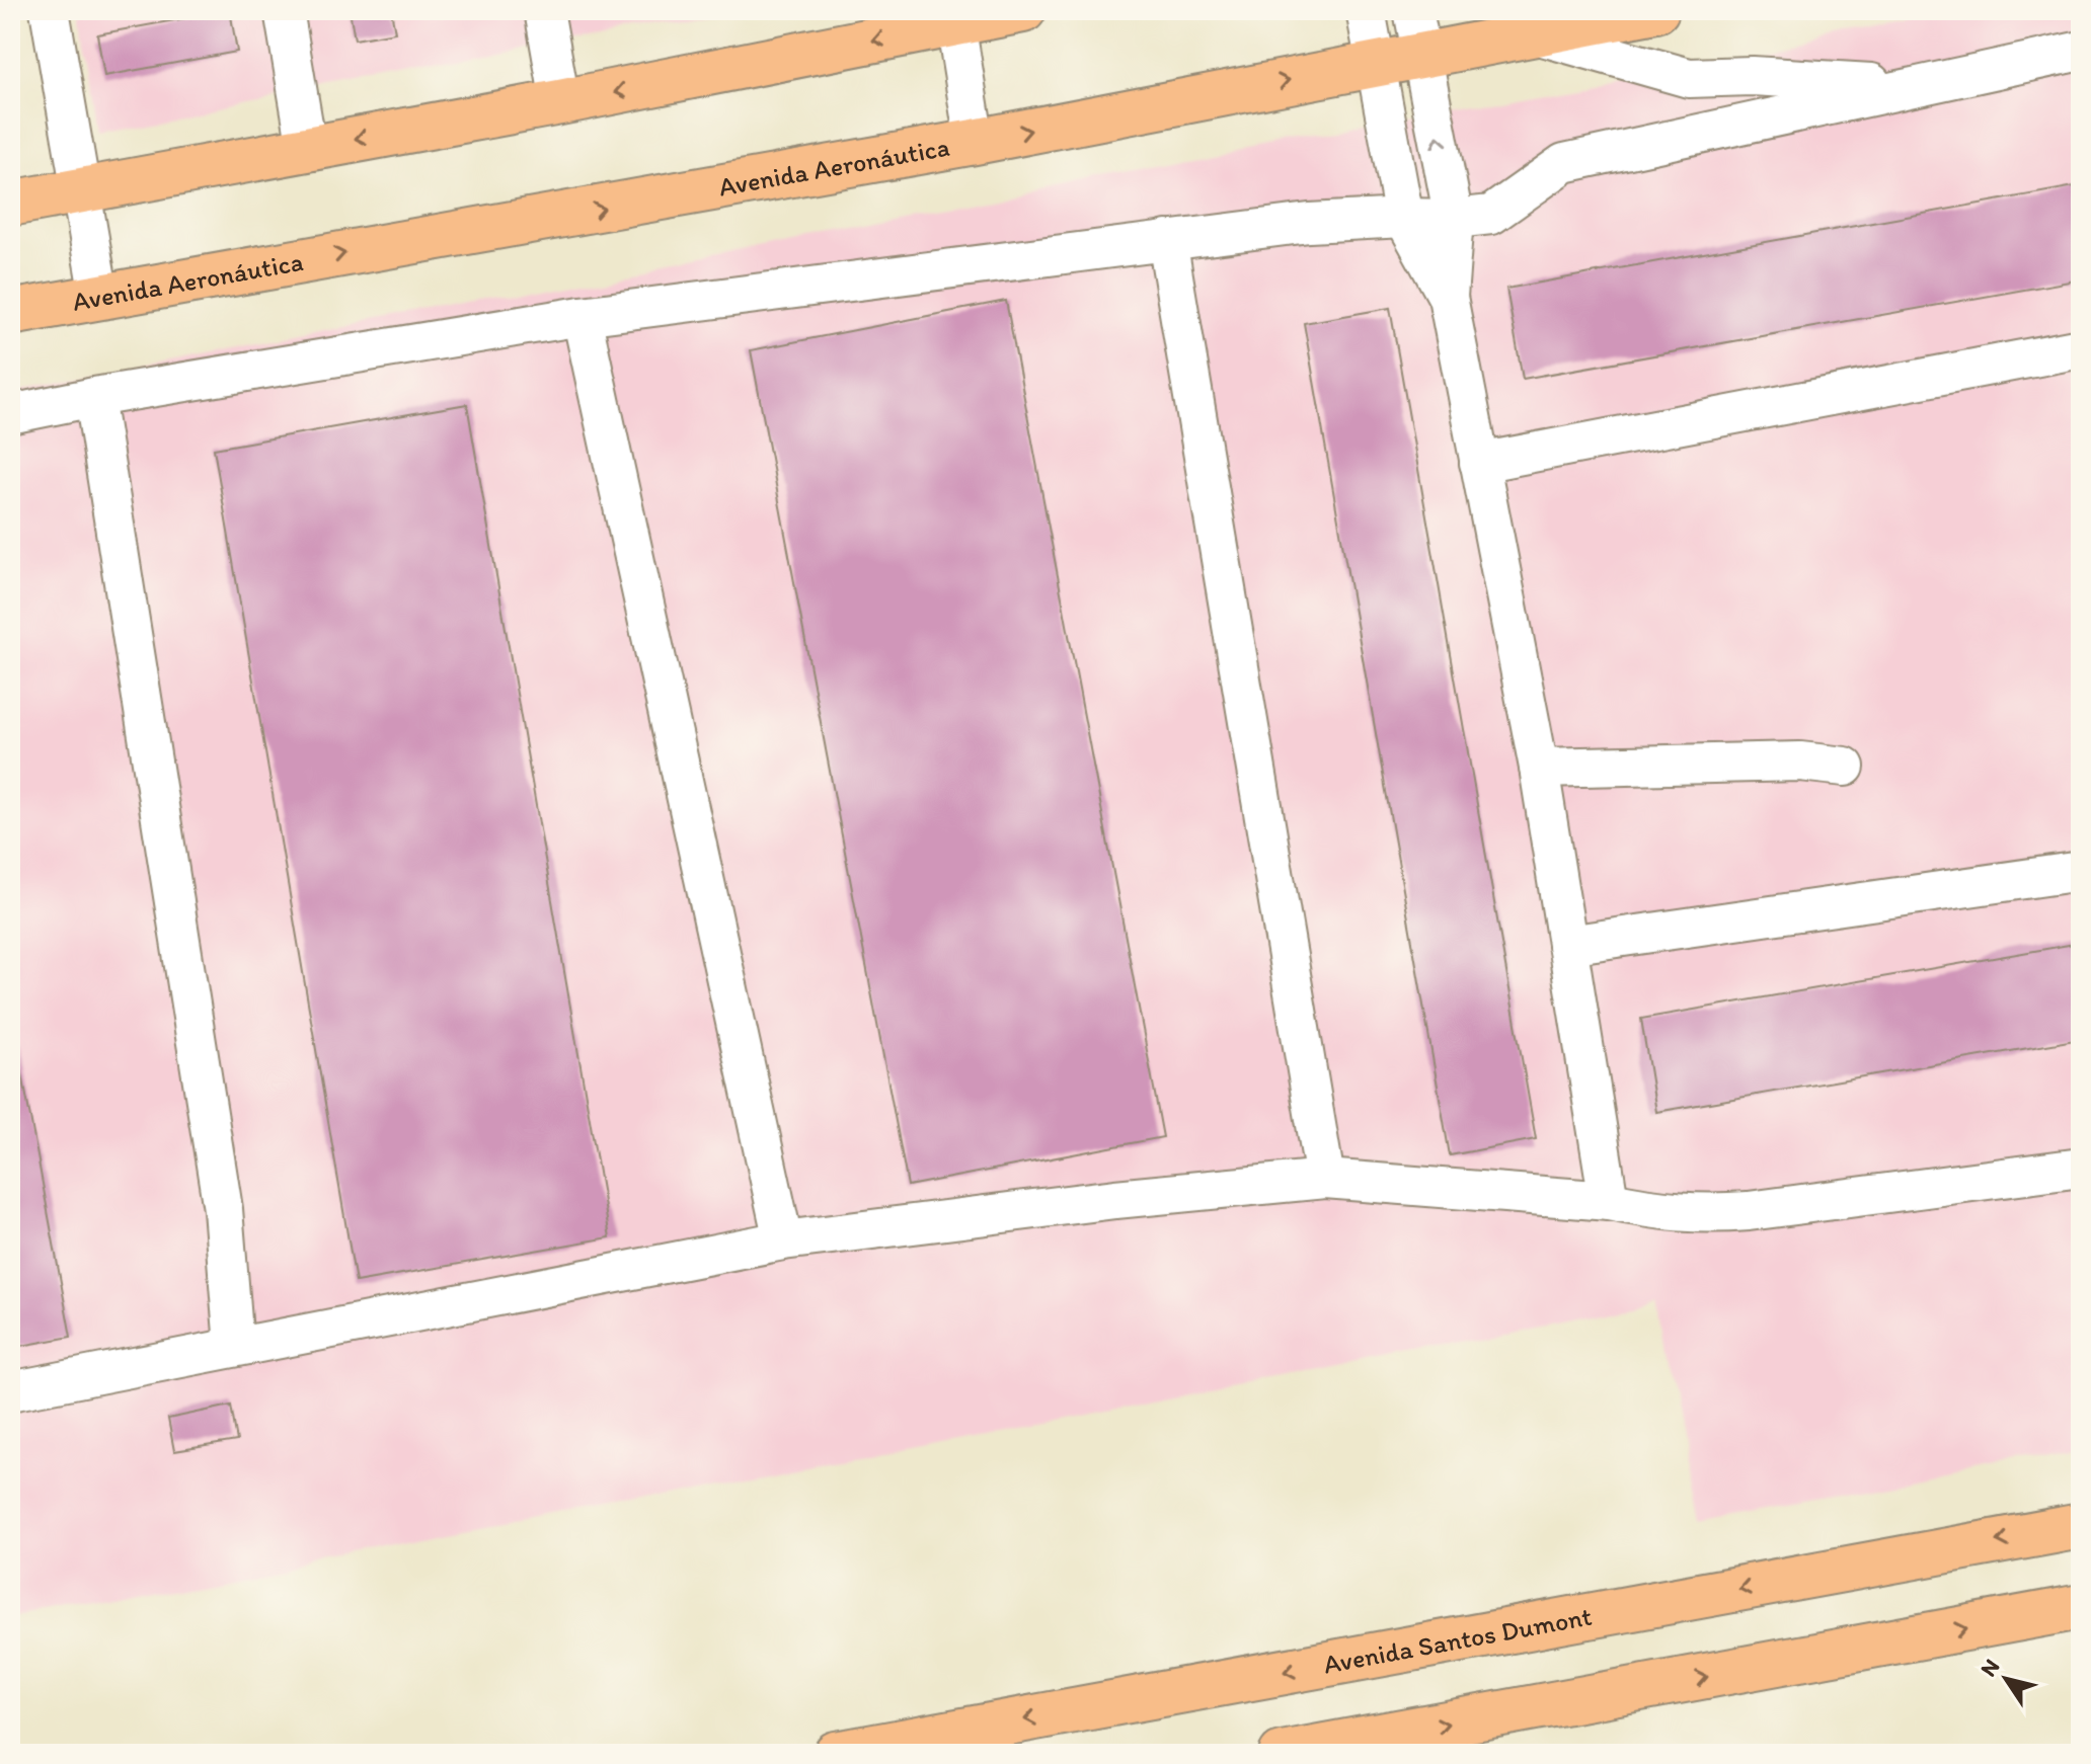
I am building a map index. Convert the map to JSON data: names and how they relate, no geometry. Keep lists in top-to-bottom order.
{
  "streets": {
    "main road": ["Avenida Aeronáutica", "Avenida Santos Dumont"]
  },
  "north": "top left"
}
